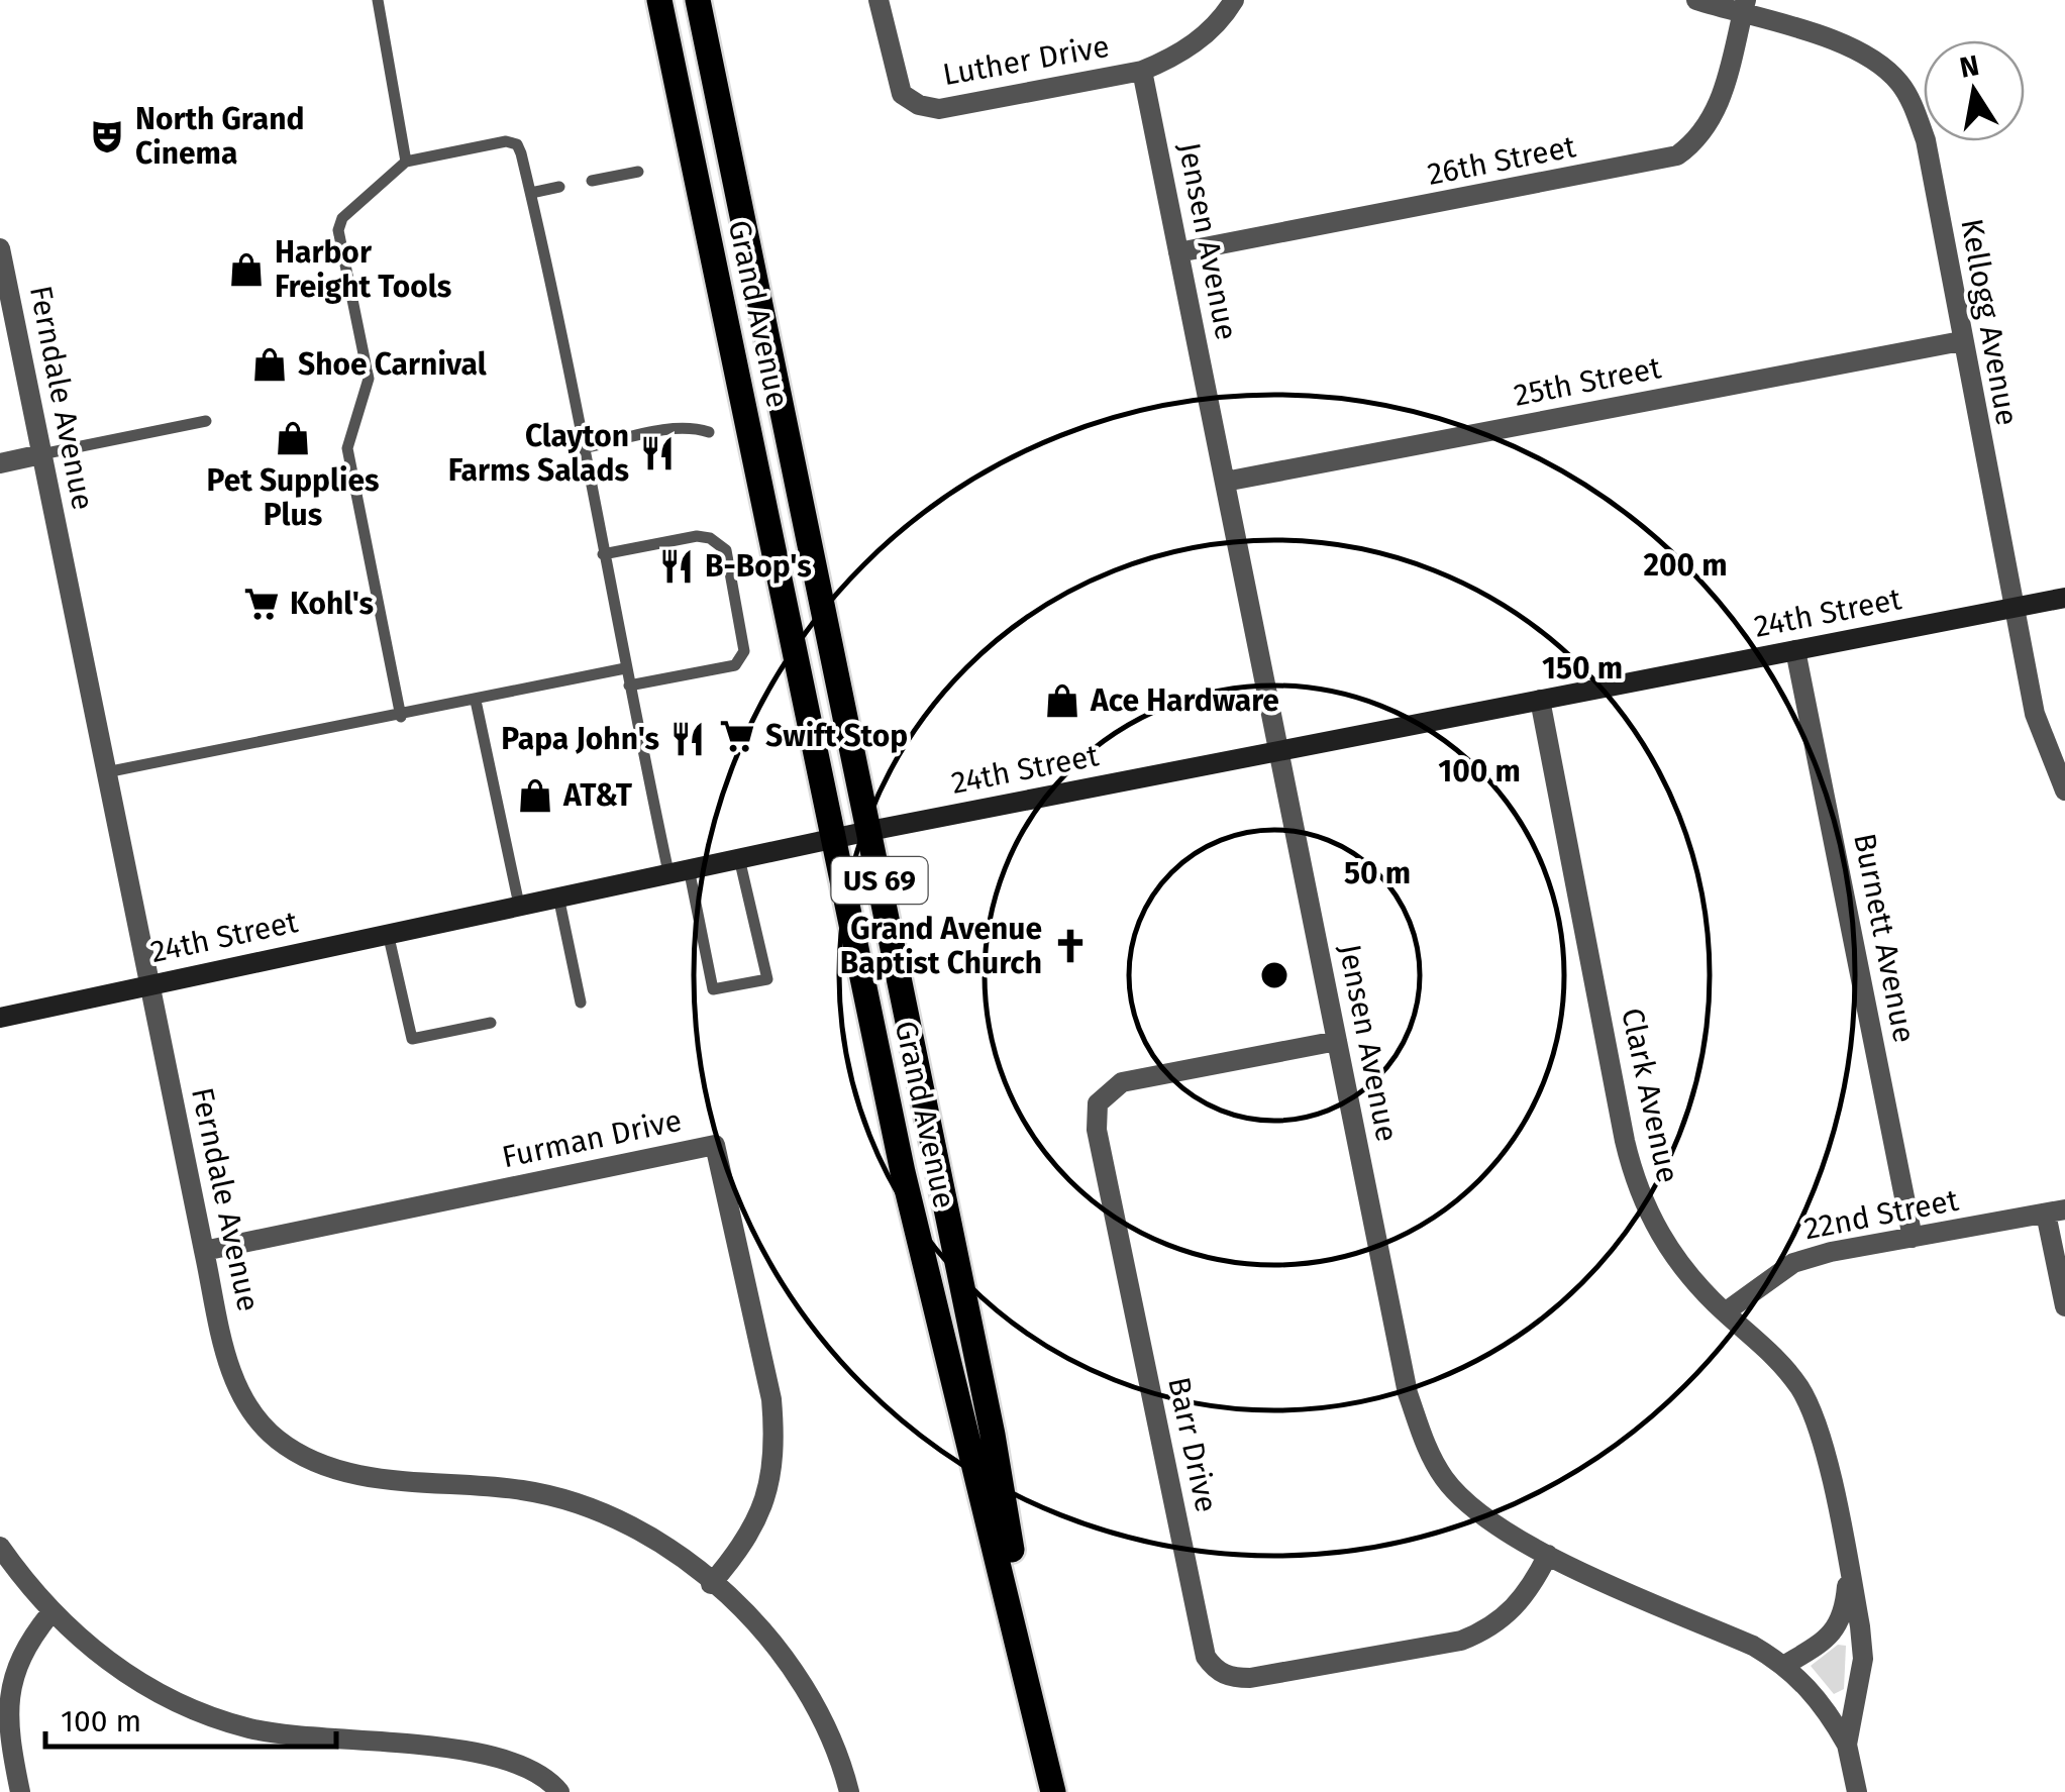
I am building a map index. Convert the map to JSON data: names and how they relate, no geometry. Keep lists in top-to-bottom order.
{
  "streets": {
    "main road": ["Grand Avenue", "24th Street", "US 69"],
    "street": [
      "Luther Drive",
      "26th Street",
      "Jensen Avenue",
      "Kellogg Avenue",
      "25th Street",
      "Ferndale Avenue",
      "Burnett Avenue",
      "Clark Avenue",
      "Furman Drive",
      "22nd Street",
      "Barr Drive"
    ]
  },
  "crossings": [
    ["Luther Drive", "Jensen Avenue"],
    ["26th Street", "Jensen Avenue"],
    ["26th Street", "Kellogg Avenue"],
    ["Jensen Avenue", "25th Street"],
    ["Jensen Avenue", "24th Street"],
    ["Jensen Avenue", "Clark Avenue"],
    ["Jensen Avenue", "Barr Drive"],
    ["Grand Avenue", "24th Street"],
    ["Kellogg Avenue", "25th Street"],
    ["Kellogg Avenue", "24th Street"],
    ["Ferndale Avenue", "24th Street"],
    ["Ferndale Avenue", "Furman Drive"],
    ["24th Street", "Burnett Avenue"],
    ["24th Street", "Clark Avenue"],
    ["Burnett Avenue", "22nd Street"],
    ["Clark Avenue", "22nd Street"]
  ],
  "places": {
    "theatre": ["North Grand Cinema"],
    "shop": [
      "Harbor Freight Tools",
      "Shoe Carnival",
      "Pet Supplies Plus",
      "Ace Hardware",
      "AT&T"
    ],
    "restaurant": ["Clayton Farms Salads", "B-Bop's", "Papa John's"],
    "supermarket": ["Kohl's", "Swift Stop"],
    "church": ["Grand Avenue Baptist Church"]
  },
  "scale_bar": "100 m",
  "north": "top",
  "rings": [
    "200 m",
    "150 m",
    "100 m",
    "50 m"
  ]
}
